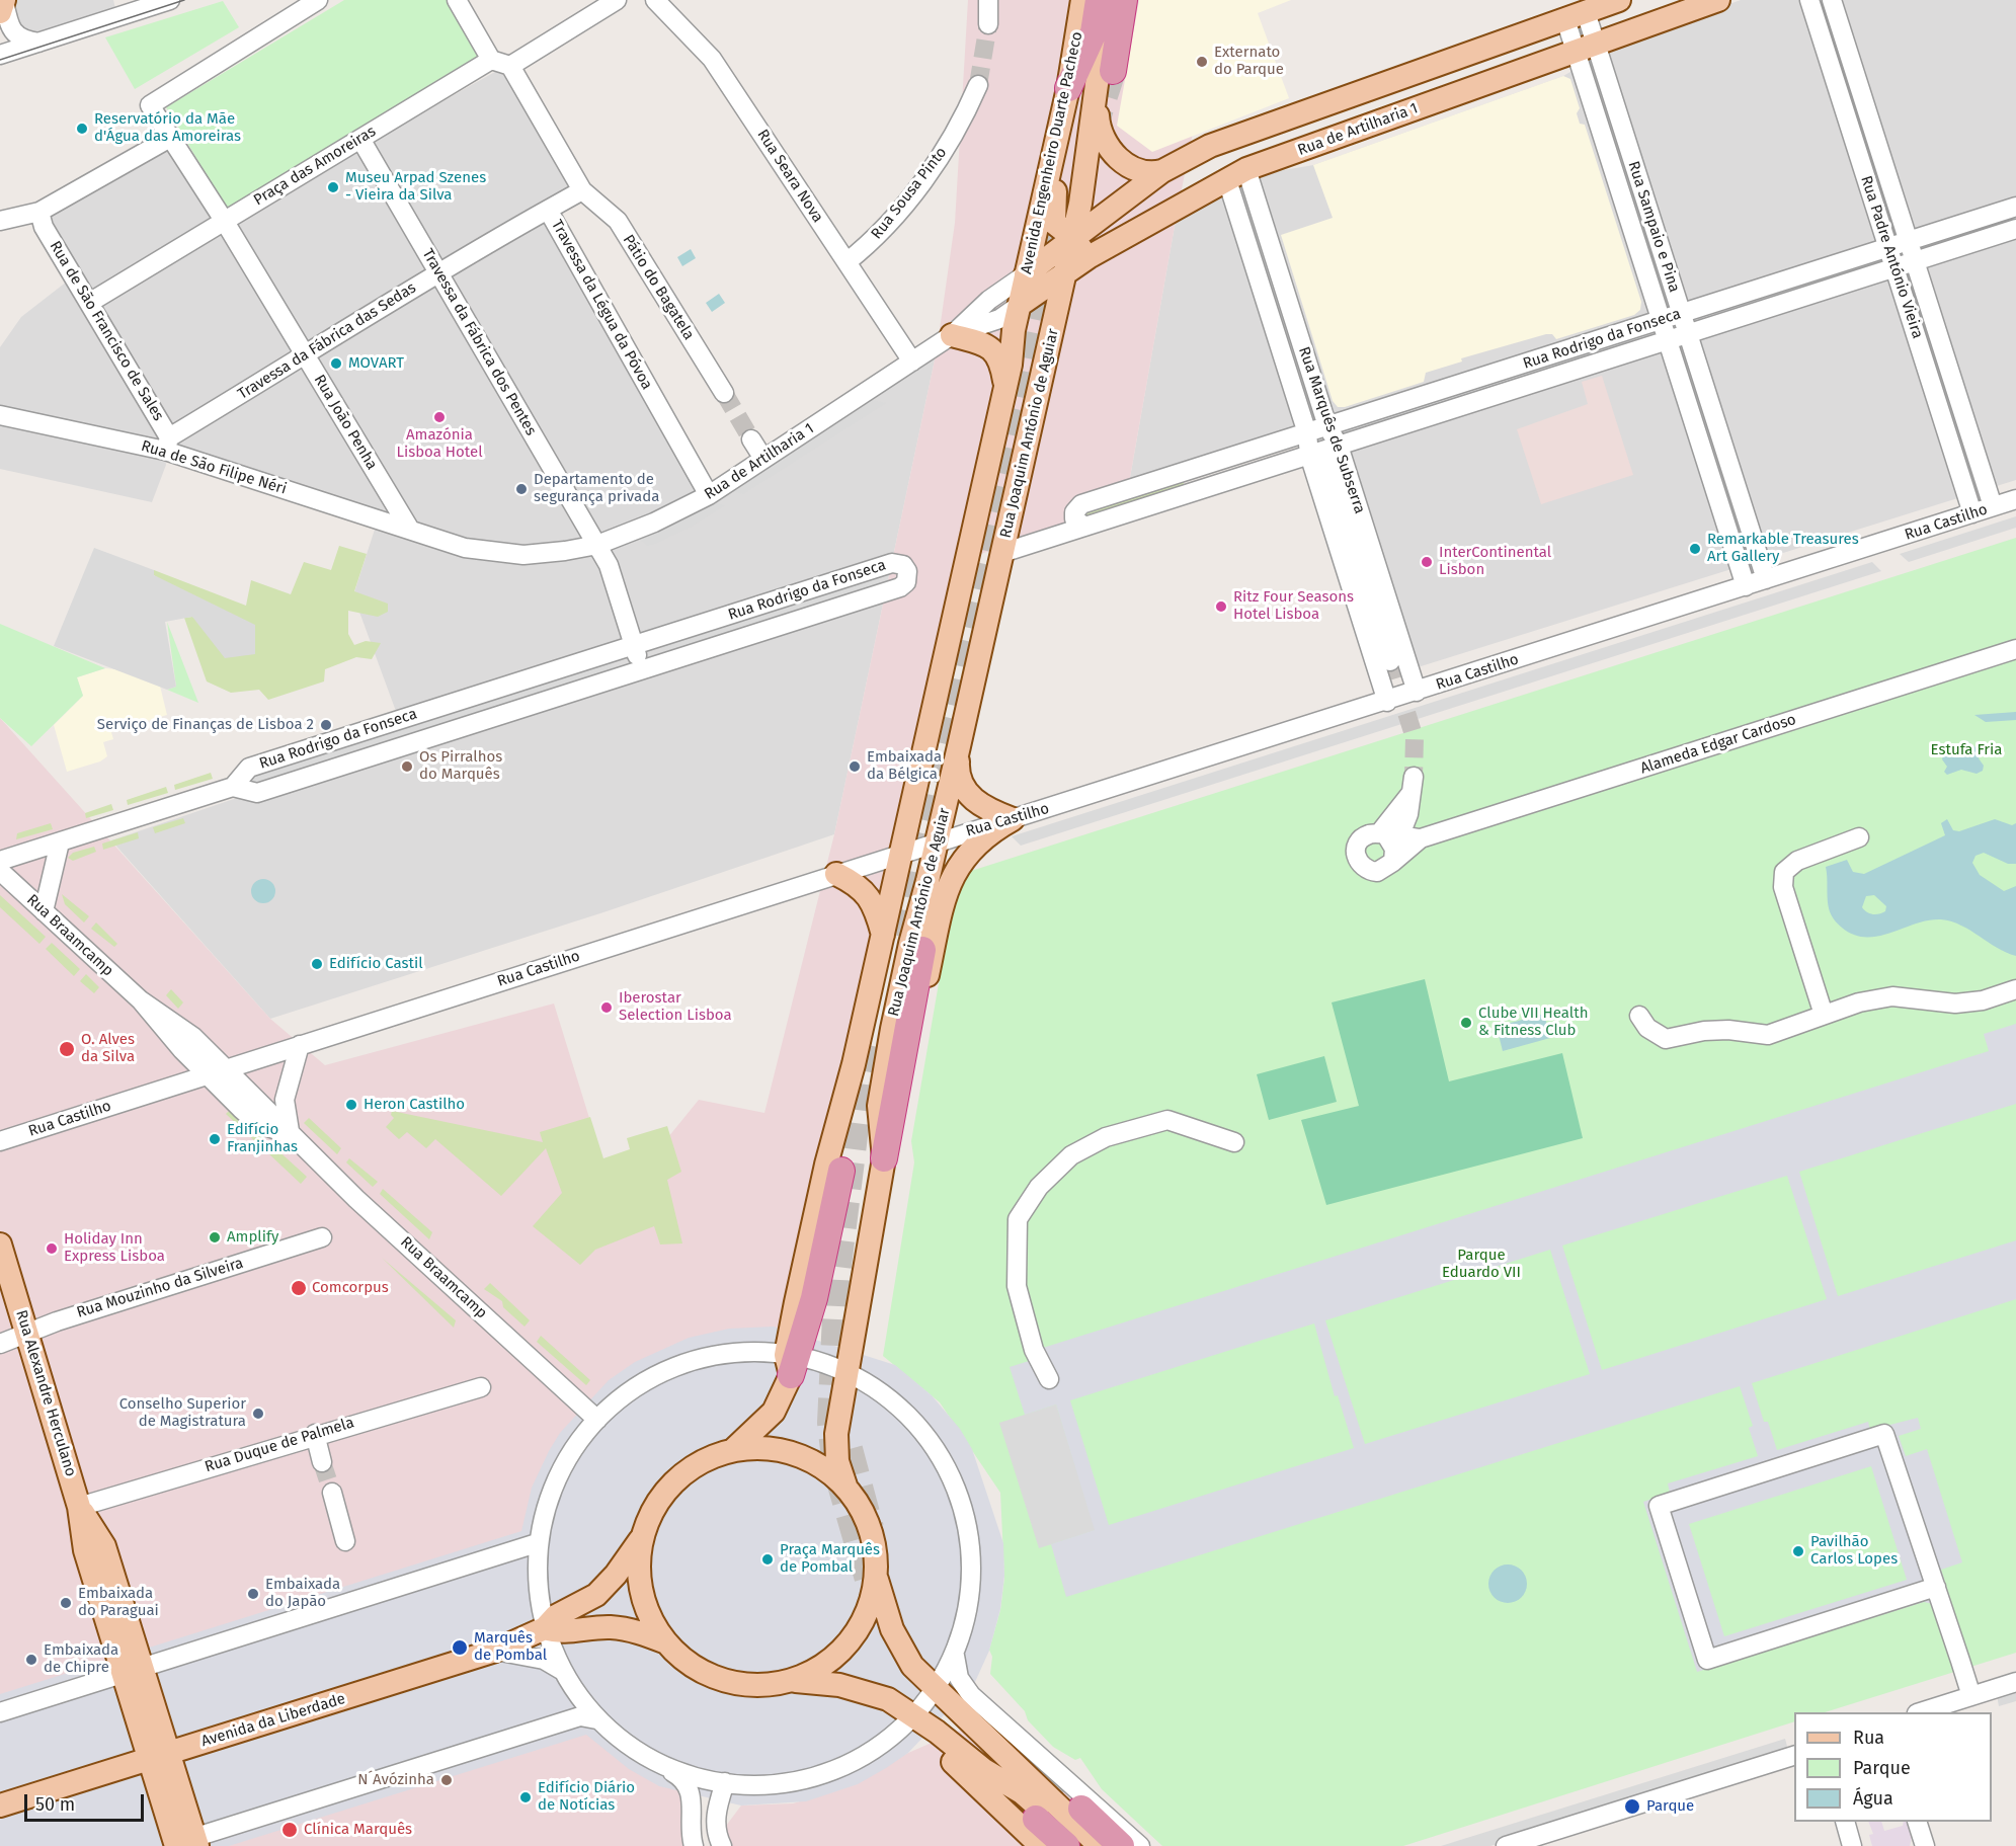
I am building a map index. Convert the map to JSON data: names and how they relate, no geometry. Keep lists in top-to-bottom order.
{
  "streets": {
    "main road": [
      "Rua de Artilharia 1",
      "Avenida Engenheiro Duarte Pacheco",
      "Rua Joaquim António de Aguiar",
      "Rua Alexandre Herculano",
      "Avenida da Liberdade"
    ],
    "street": [
      "Praça das Amoreiras",
      "Rua Seara Nova",
      "Rua Sousa Pinto",
      "Rua Sampaio e Pina",
      "Rua Padre António Vieira",
      "Pátio do Bagatela",
      "Travessa da Légua da Póvoa",
      "Rua de São Francisco de Sales",
      "Rua Rodrigo da Fonseca",
      "Travessa da Fábrica das Sedas",
      "Travessa da Fábrica dos Pentes",
      "Rua João Penha",
      "Rua Marquês de Subserra",
      "Rua de São Filipe Néri",
      "Rua Castilho",
      "Alameda Edgar Cardoso",
      "Rua Braamcamp",
      "Rua Mouzinho da Silveira",
      "Rua Duque de Palmela"
    ]
  },
  "crossings": [
    ["Rua de Artilharia 1", "Avenida Engenheiro Duarte Pacheco"],
    ["Rua de Artilharia 1", "Rua Seara Nova"],
    ["Rua de Artilharia 1", "Rua Sampaio e Pina"],
    ["Rua de Artilharia 1", "Travessa da Légua da Póvoa"],
    ["Rua de Artilharia 1", "Travessa da Fábrica dos Pentes"],
    ["Rua de Artilharia 1", "Rua João Penha"],
    ["Rua de Artilharia 1", "Rua Marquês de Subserra"],
    ["Rua de Artilharia 1", "Rua Joaquim António de Aguiar"],
    ["Rua de Artilharia 1", "Rua de São Filipe Néri"],
    ["Avenida Engenheiro Duarte Pacheco", "Rua Joaquim António de Aguiar"],
    ["Praça das Amoreiras", "Rua de São Francisco de Sales"],
    ["Praça das Amoreiras", "Travessa da Fábrica dos Pentes"],
    ["Praça das Amoreiras", "Rua João Penha"],
    ["Rua Seara Nova", "Rua Sousa Pinto"],
    ["Rua Sampaio e Pina", "Rua Rodrigo da Fonseca"],
    ["Rua Sampaio e Pina", "Rua Castilho"],
    ["Rua Padre António Vieira", "Rua Rodrigo da Fonseca"],
    ["Rua Padre António Vieira", "Rua Castilho"],
    ["Pátio do Bagatela", "Travessa da Légua da Póvoa"],
    ["Travessa da Légua da Póvoa", "Travessa da Fábrica das Sedas"],
    ["Rua de São Francisco de Sales", "Travessa da Fábrica das Sedas"],
    ["Rua de São Francisco de Sales", "Rua de São Filipe Néri"],
    ["Rua Rodrigo da Fonseca", "Travessa da Fábrica dos Pentes"],
    ["Rua Rodrigo da Fonseca", "Rua Marquês de Subserra"],
    ["Rua Rodrigo da Fonseca", "Rua Joaquim António de Aguiar"],
    ["Travessa da Fábrica das Sedas", "Travessa da Fábrica dos Pentes"],
    ["Travessa da Fábrica das Sedas", "Rua João Penha"],
    ["Travessa da Fábrica das Sedas", "Rua de São Filipe Néri"],
    ["Rua João Penha", "Rua de São Filipe Néri"],
    ["Rua Marquês de Subserra", "Rua Castilho"],
    ["Rua Joaquim António de Aguiar", "Rua Castilho"],
    ["Rua Castilho", "Rua Braamcamp"],
    ["Rua Mouzinho da Silveira", "Rua Alexandre Herculano"],
    ["Rua Alexandre Herculano", "Rua Duque de Palmela"],
    ["Rua Alexandre Herculano", "Avenida da Liberdade"]
  ],
  "parks": ["Estufa Fria", "Parque Eduardo VII"],
  "places": [
    "Externato do Parque",
    "Reservatório da Mãe d'Água das Amoreiras",
    "Museu Arpad Szenes - Vieira da Silva",
    "MOVART",
    "Amazónia Lisboa Hotel",
    "Departamento de segurança privada",
    "Remarkable Treasures Art Gallery",
    "InterContinental Lisbon",
    "Ritz Four Seasons Hotel Lisboa",
    "Serviço de Finanças de Lisboa 2",
    "Os Pirralhos do Marquês",
    "Embaixada da Bélgica",
    "Edifício Castil",
    "Iberostar Selection Lisboa",
    "Clube VII Health & Fitness Club",
    "O. Alves da Silva",
    "Heron Castilho",
    "Edifício Franjinhas",
    "Amplify",
    "Holiday Inn Express Lisboa",
    "Comcorpus",
    "Conselho Superior de Magistratura",
    "Pavilhão Carlos Lopes",
    "Praça Marquês de Pombal",
    "Embaixada do Japão",
    "Embaixada do Paraguai",
    "Marquês de Pombal",
    "Embaixada de Chipre",
    "N´Avózinha",
    "Edifício Diário de Notícias",
    "Parque",
    "Clínica Marquês"
  ],
  "legend": ["Rua", "Parque", "Água"],
  "scale_bar": "50 m"
}
